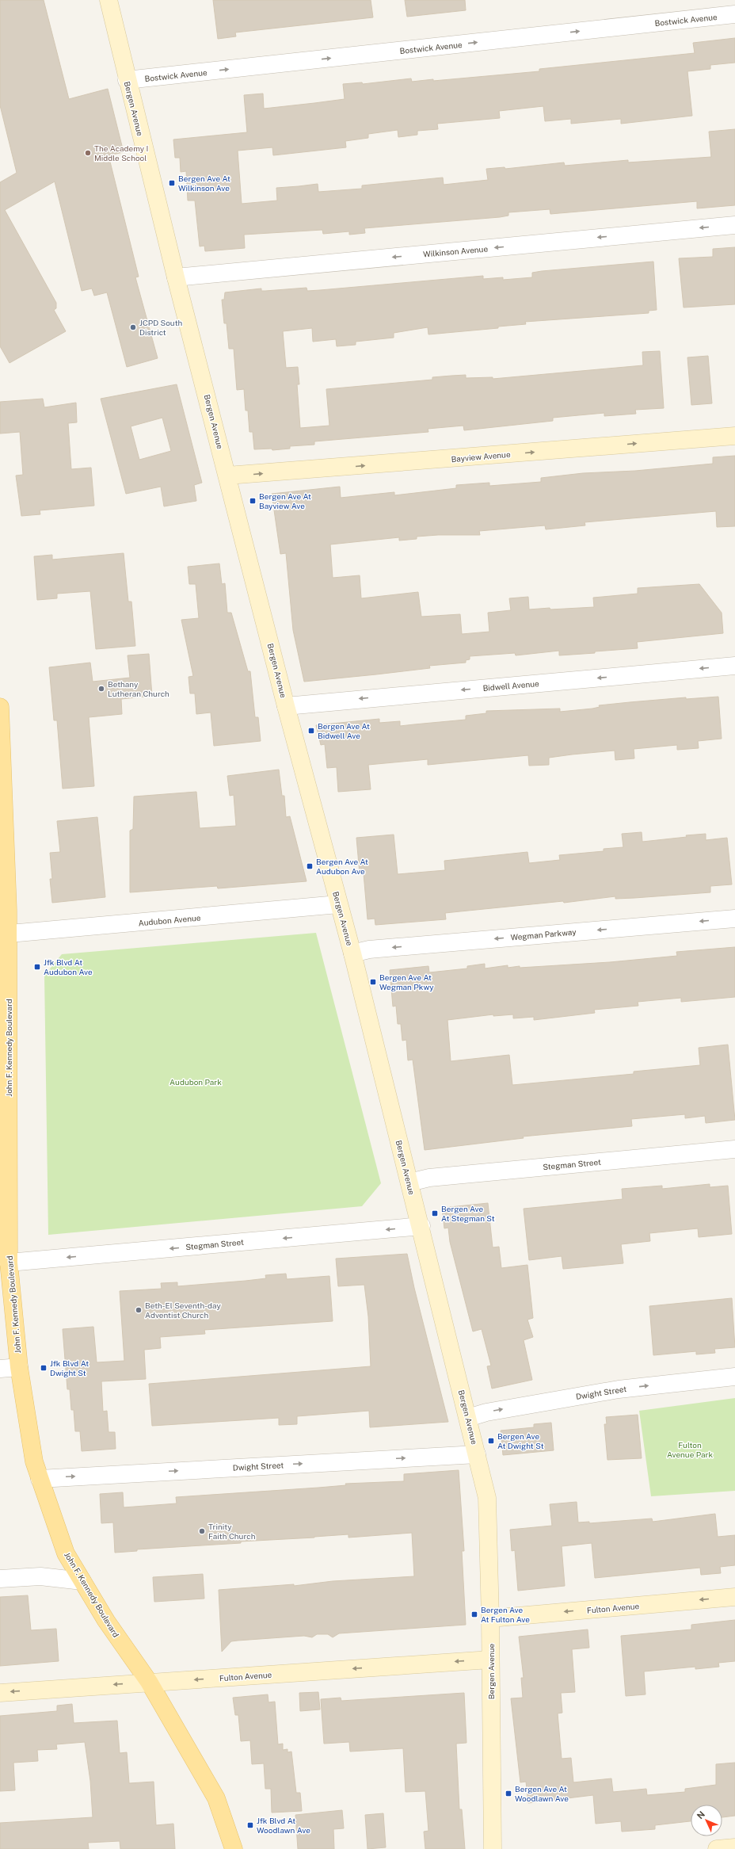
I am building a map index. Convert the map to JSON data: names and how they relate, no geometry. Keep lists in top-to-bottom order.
{
  "streets": {
    "main road": ["John F. Kennedy Boulevard"],
    "street": [
      "Bostwick Avenue",
      "Bergen Avenue",
      "Wilkinson Avenue",
      "Bayview Avenue",
      "Bidwell Avenue",
      "Audubon Avenue",
      "Wegman Parkway",
      "Stegman Street",
      "Dwight Street",
      "Fulton Avenue"
    ]
  },
  "crossings": [
    ["Bostwick Avenue", "Bergen Avenue"],
    ["Bergen Avenue", "Wilkinson Avenue"],
    ["Bergen Avenue", "Bayview Avenue"],
    ["Bergen Avenue", "Bidwell Avenue"],
    ["Bergen Avenue", "Audubon Avenue"],
    ["Bergen Avenue", "Wegman Parkway"],
    ["Bergen Avenue", "Stegman Street"],
    ["Bergen Avenue", "Dwight Street"],
    ["Bergen Avenue", "Fulton Avenue"],
    ["Audubon Avenue", "John F. Kennedy Boulevard"],
    ["John F. Kennedy Boulevard", "Stegman Street"],
    ["John F. Kennedy Boulevard", "Dwight Street"],
    ["John F. Kennedy Boulevard", "Fulton Avenue"]
  ],
  "one_way": [
    "Bostwick Avenue",
    "Wilkinson Avenue",
    "Bayview Avenue",
    "Bidwell Avenue",
    "Wegman Parkway",
    "Stegman Street",
    "Dwight Street",
    "Fulton Avenue"
  ],
  "parks": ["Audubon Park", "Fulton Avenue Park"],
  "places": {
    "other": [
      "The Academy I Middle School",
      "JCPD South District",
      "Bethany Lutheran Church",
      "Beth-El Seventh-day Adventist Church",
      "Trinity Faith Church"
    ],
    "transit": [
      "Bergen Ave At Wilkinson Ave",
      "Bergen Ave At Bayview Ave",
      "Bergen Ave At Bidwell Ave",
      "Bergen Ave At Audubon Ave",
      "Jfk Blvd At Audubon Ave",
      "Bergen Ave At Wegman Pkwy",
      "Bergen Ave At Stegman St",
      "Jfk Blvd At Dwight St",
      "Bergen Ave At Dwight St",
      "Bergen Ave At Fulton Ave",
      "Bergen Ave At Woodlawn Ave",
      "Jfk Blvd At Woodlawn Ave"
    ]
  },
  "north": "top left"
}
